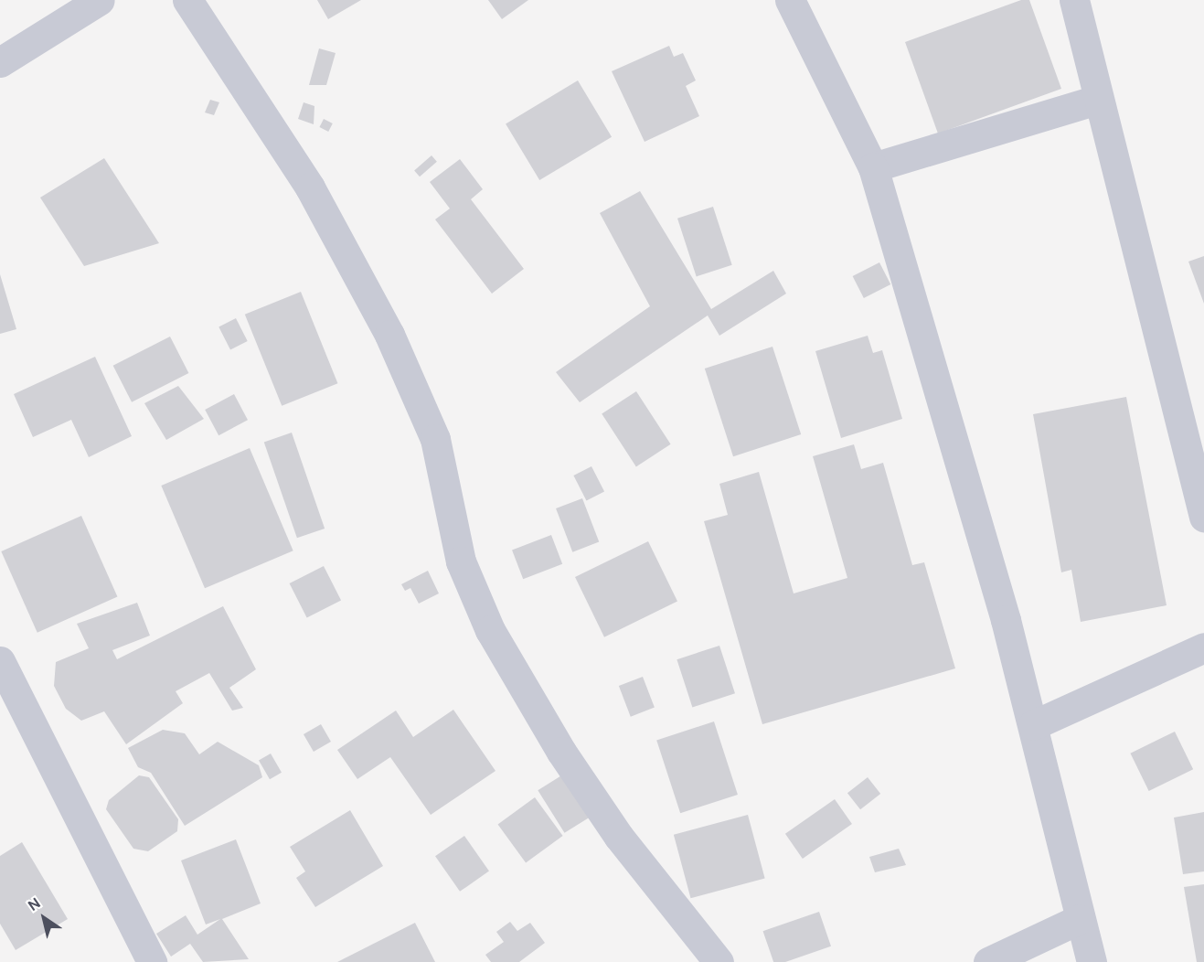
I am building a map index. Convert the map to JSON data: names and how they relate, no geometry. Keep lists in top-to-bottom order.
{
  "north": "top left"
}
